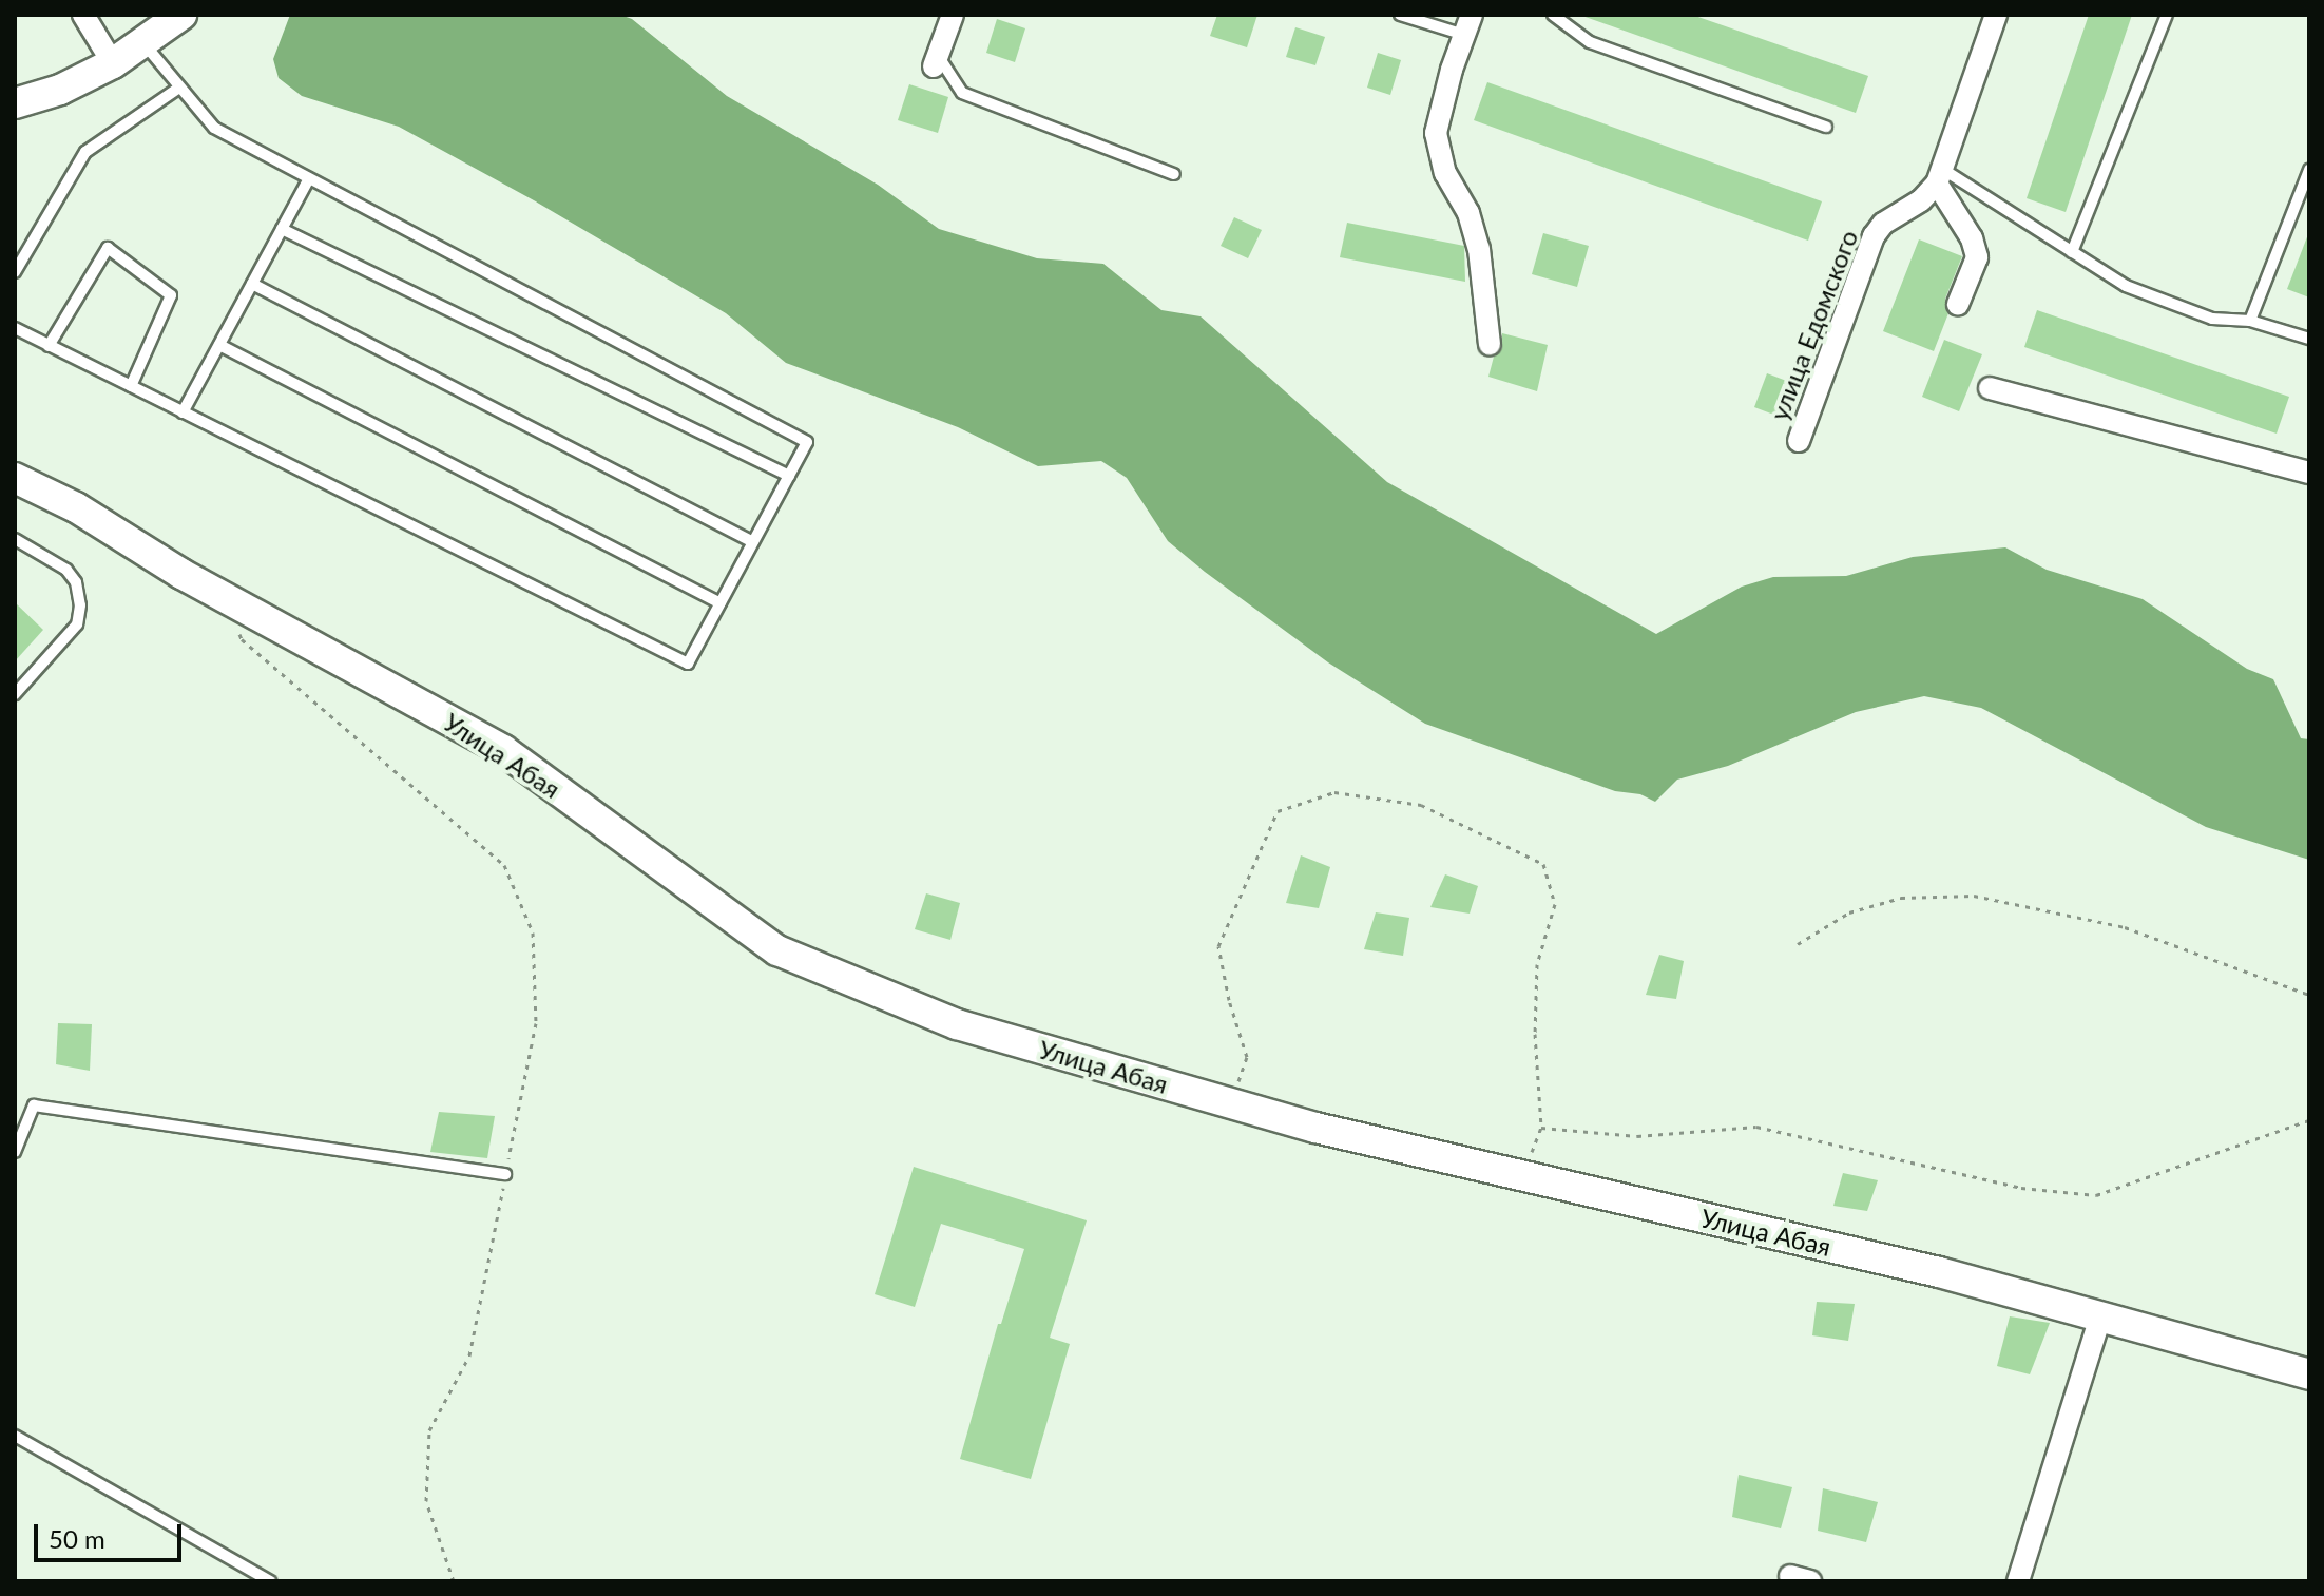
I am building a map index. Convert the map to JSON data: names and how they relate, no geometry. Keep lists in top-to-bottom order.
{
  "streets": {
    "street": ["улица Едомского", "Улица Абая"]
  },
  "scale_bar": "50 m"
}
